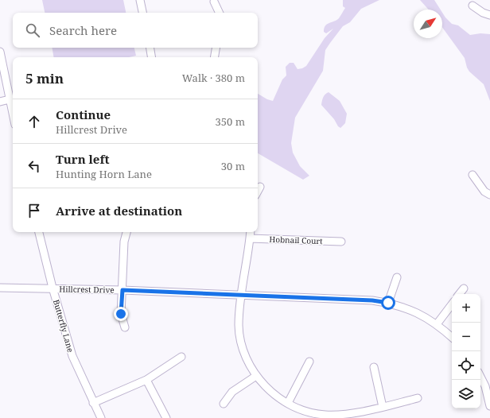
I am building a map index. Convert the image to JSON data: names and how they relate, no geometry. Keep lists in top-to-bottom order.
{
  "streets": {
    "street": ["Hobnail Court", "Hillcrest Drive", "Butterfly Lane"]
  },
  "crossings": [
    ["Hillcrest Drive", "Butterfly Lane"]
  ],
  "north": "top right",
  "page": {
    "search": "Search here",
    "heading": ["5 min", "Walk · 380 m"],
    "list": [
      ["Continue", "Hillcrest Drive", "350 m"],
      ["Turn left", "Hunting Horn Lane", "30 m"],
      "Arrive at destination"
    ],
    "map_buttons": ["+", "−"]
  }
}
